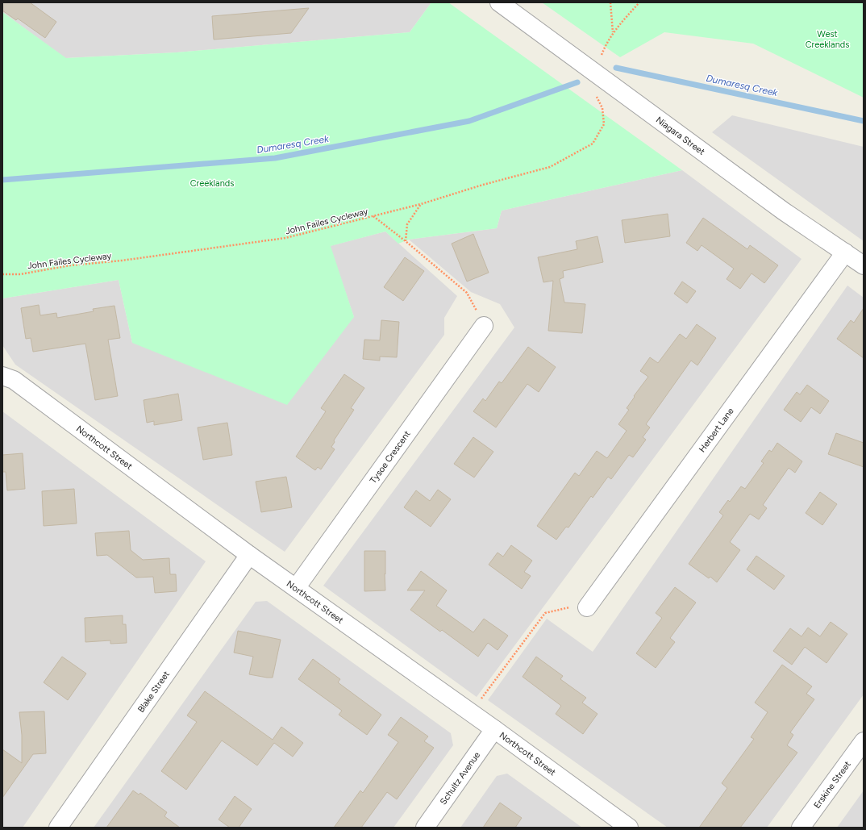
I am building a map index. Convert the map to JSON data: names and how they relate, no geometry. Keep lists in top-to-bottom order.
{
  "streets": {
    "street": [
      "Niagara Street",
      "Herbert Lane",
      "Northcott Street",
      "Tysoe Crescent",
      "Blake Street",
      "Schultz Avenue",
      "Erskine Street"
    ],
    "path": ["John Failes Cycleway"]
  },
  "crossings": [
    ["Niagara Street", "Herbert Lane"],
    ["Northcott Street", "Tysoe Crescent"],
    ["Northcott Street", "Blake Street"],
    ["Northcott Street", "Schultz Avenue"]
  ],
  "water": ["Dumaresq Creek"],
  "parks": ["West Creeklands", "Creeklands"]
}
